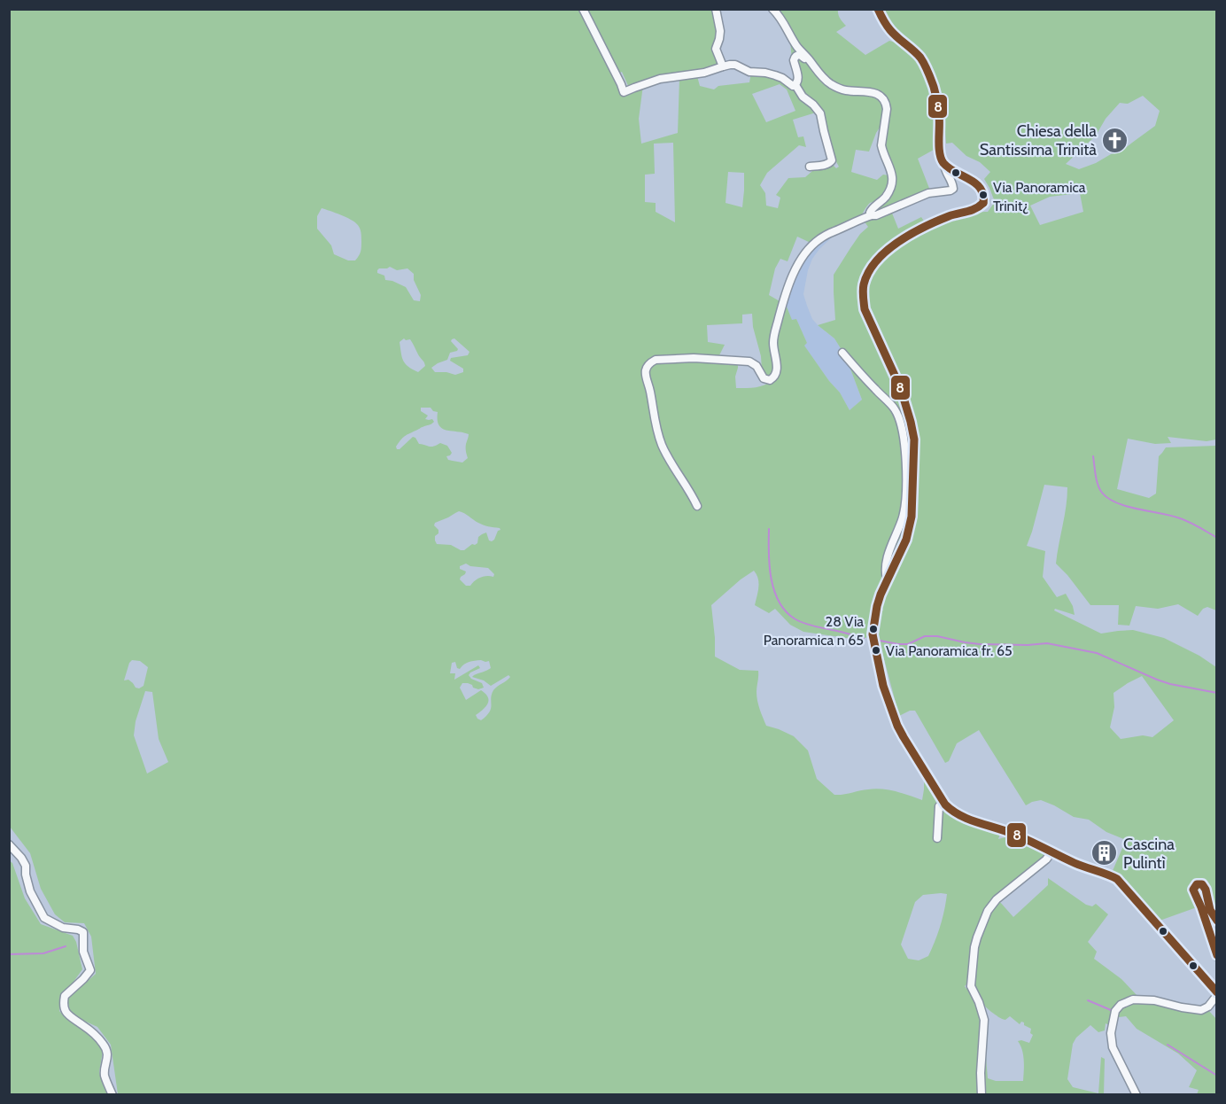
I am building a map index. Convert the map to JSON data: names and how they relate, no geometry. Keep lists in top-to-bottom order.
{
  "places": {
    "church": ["Chiesa della Santissima Trinità"],
    "other": ["Via Panoramica Trinit¿", "28 Via Panoramica n 65", "Via Panoramica fr. 65"],
    "building": ["Cascina Pulintì"]
  },
  "lines": ["transit line 8"]
}
